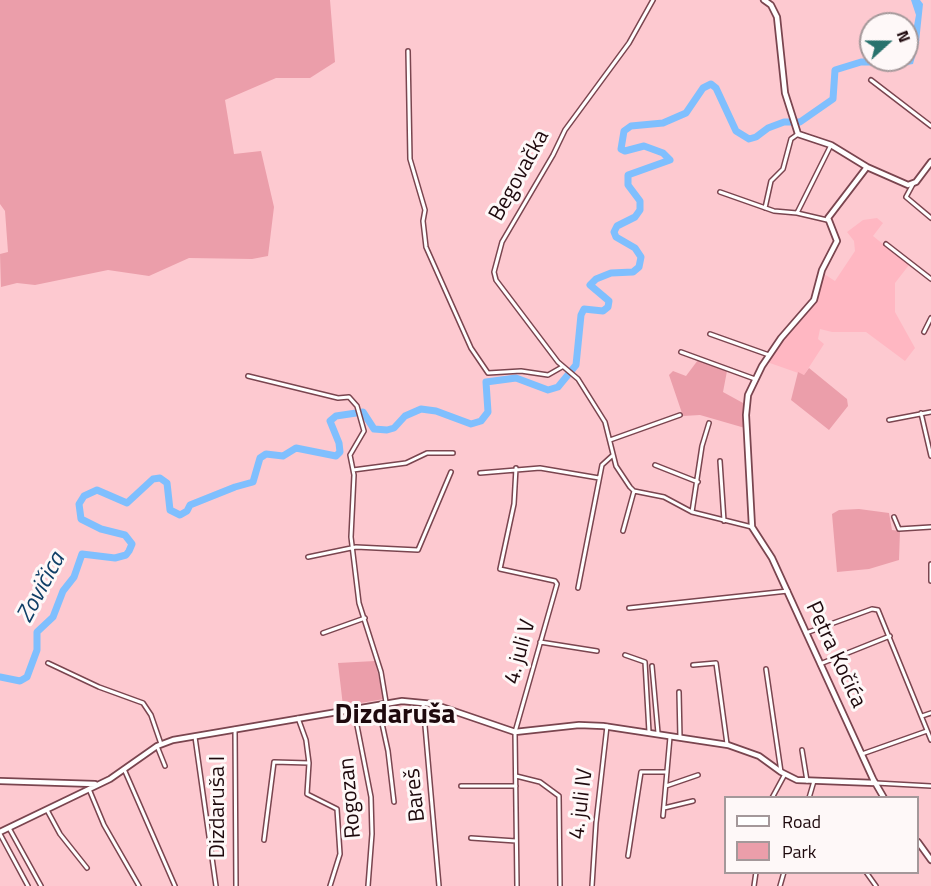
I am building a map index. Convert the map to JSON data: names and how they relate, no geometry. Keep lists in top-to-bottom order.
{
  "streets": {
    "street": [
      "Begovačka",
      "4. juli V",
      "Petra Kočića",
      "Bareš",
      "Rogozan",
      "4. juli IV",
      "Dizdaruša I"
    ]
  },
  "districts": ["Dizdaruša"],
  "water": ["Zovičica"],
  "legend": ["Road", "Park"],
  "north": "right"
}
